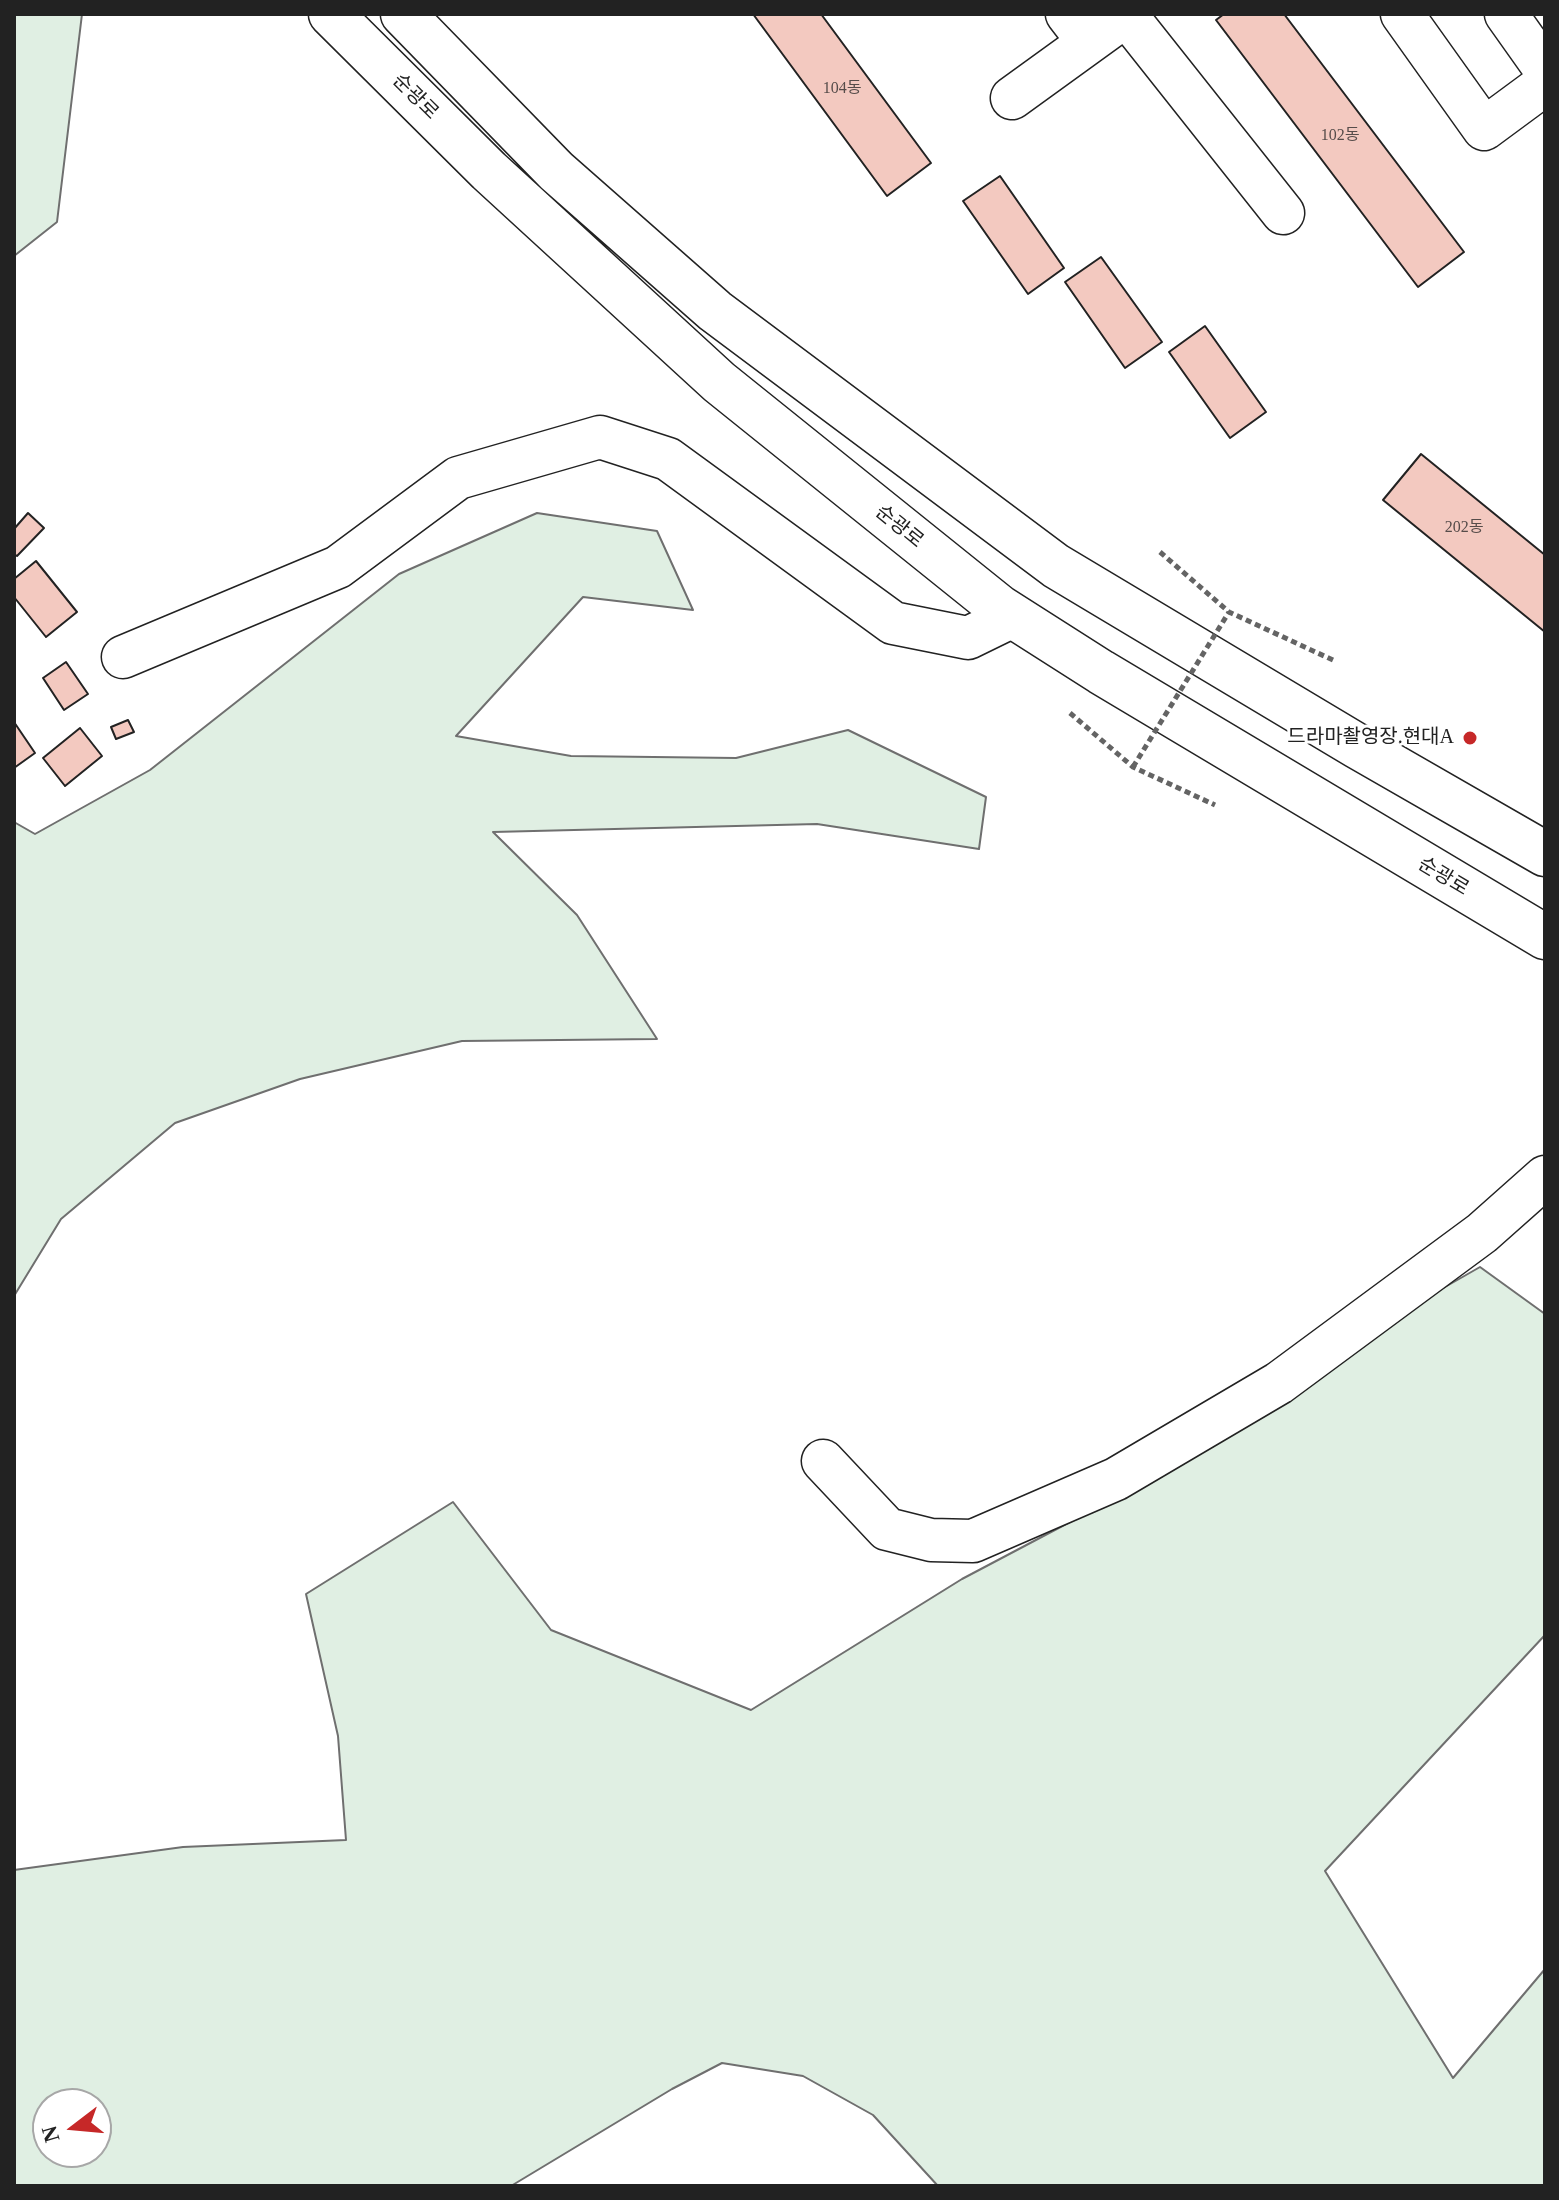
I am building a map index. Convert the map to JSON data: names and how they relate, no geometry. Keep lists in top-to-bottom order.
{
  "streets": {
    "main road": ["순광로"]
  },
  "places": ["드라마촬영장.현대A"],
  "house_numbers": ["104동", "102동", "202동"],
  "north": "left"
}
